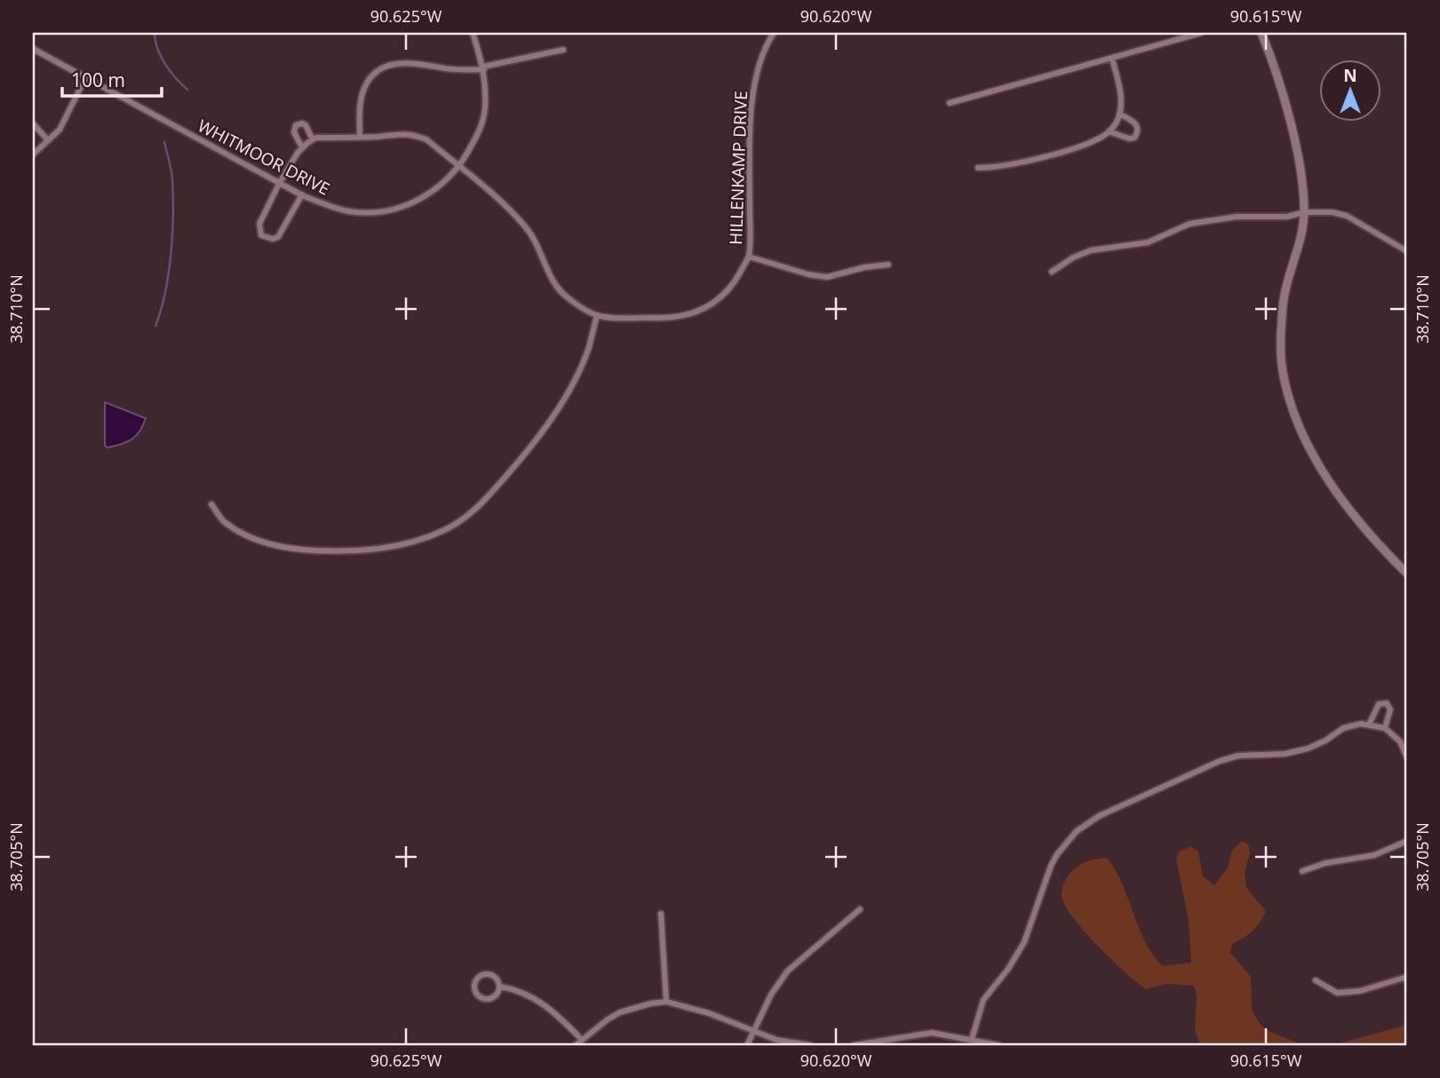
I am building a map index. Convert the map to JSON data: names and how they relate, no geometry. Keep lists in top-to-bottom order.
{
  "streets": {
    "street": ["WHITMOOR DRIVE", "HILLENKAMP DRIVE"]
  },
  "crossings": [
    ["WHITMOOR DRIVE", "HILLENKAMP DRIVE"]
  ],
  "scale_bar": "100 m",
  "north": "top",
  "coordinates": [
    "90.625°W",
    "90.620°W",
    "90.615°W",
    "38.710°N",
    "38.705°N"
  ]
}
